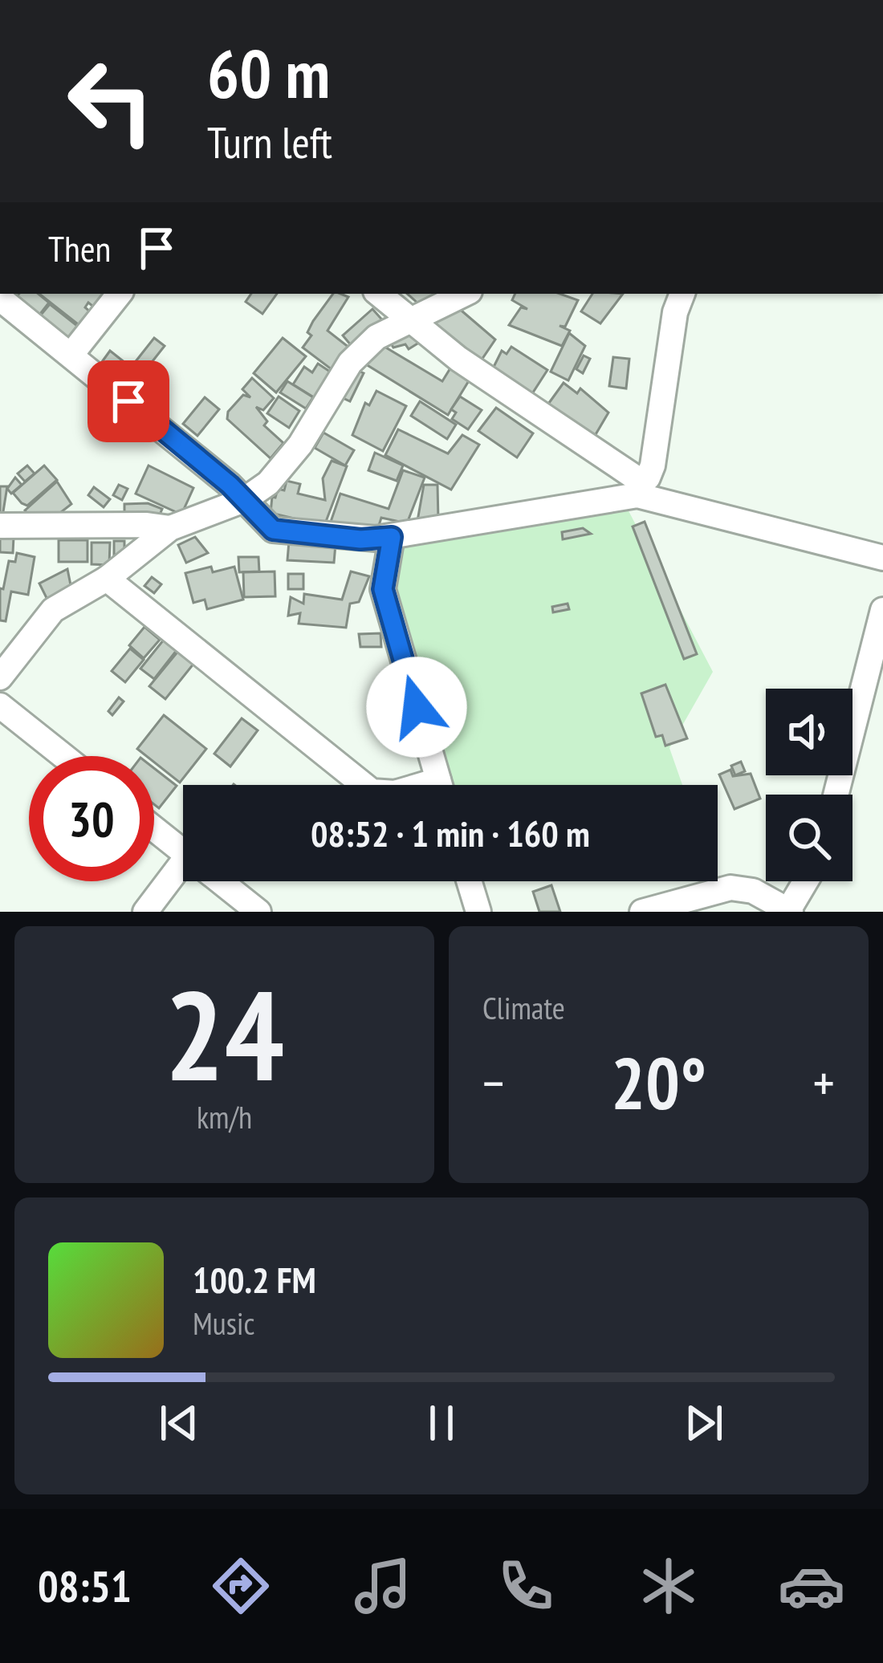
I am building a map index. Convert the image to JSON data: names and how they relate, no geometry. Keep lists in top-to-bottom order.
{
  "page": {
    "turn": ["60 m", "Turn left"],
    "then": "Then",
    "limit": "30",
    "trip": "08:52 · 1 min · 160 m",
    "tile": [
      ["24", "km/h"],
      "Climate"
    ],
    "heat": ["−", "20°", "+"],
    "song": ["100.2 FM", "Music"],
    "tabs": "08:51"
  }
}
